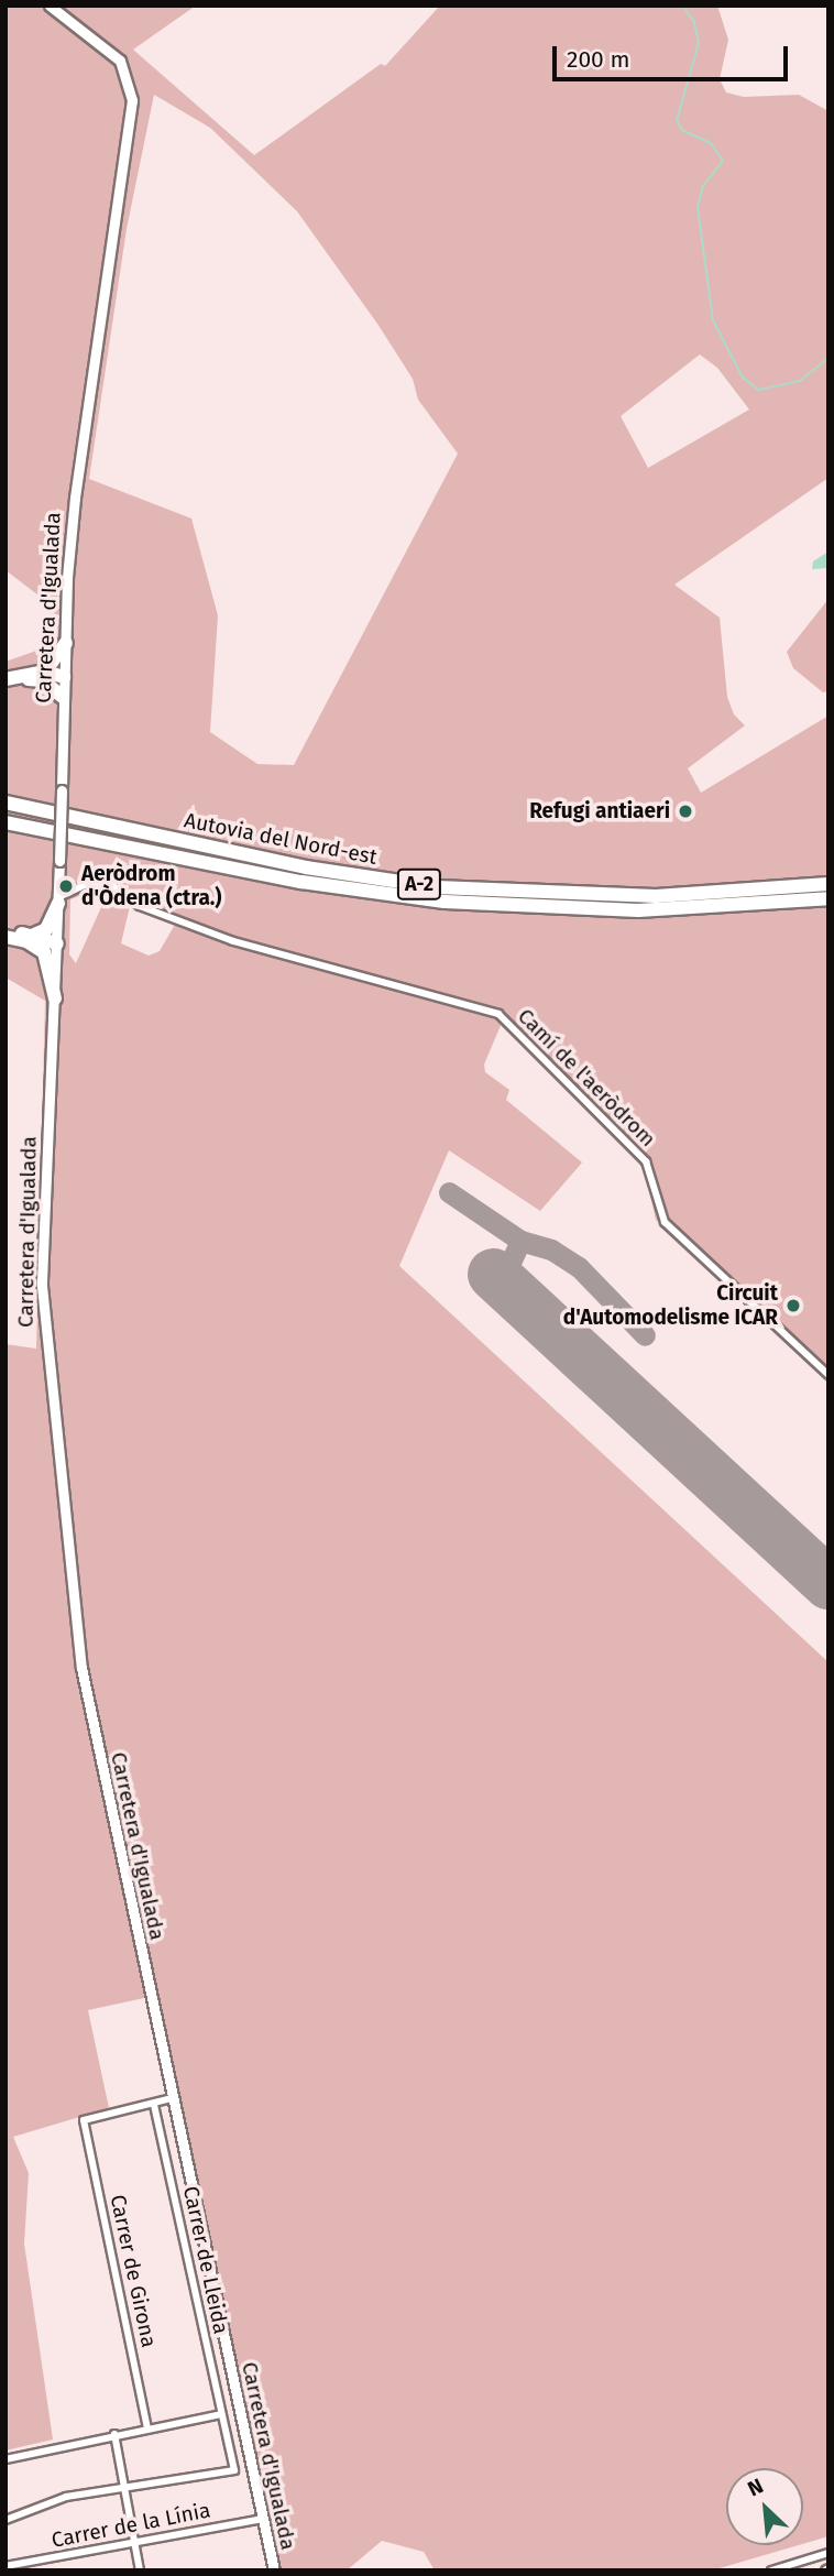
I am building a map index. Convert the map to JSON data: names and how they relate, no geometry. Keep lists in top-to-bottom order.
{
  "streets": {
    "highway": ["Autovia del Nord-est", "A-2"],
    "street": [
      "Carretera d'Igualada",
      "Camí de l'aeròdrom",
      "Carrer de Lleida",
      "Carrer de Girona",
      "Carrer de la Línia"
    ]
  },
  "crossings": [
    ["Carretera d'Igualada", "Camí de l'aeròdrom"],
    ["Carretera d'Igualada", "Carrer de la Línia"],
    ["Carrer de Lleida", "Carrer de Girona"]
  ],
  "places": ["Refugi antiaeri", "Aeròdrom d'Òdena (ctra.)", "Circuit d'Automodelisme ICAR"],
  "scale_bar": "200 m",
  "north": "top left"
}
